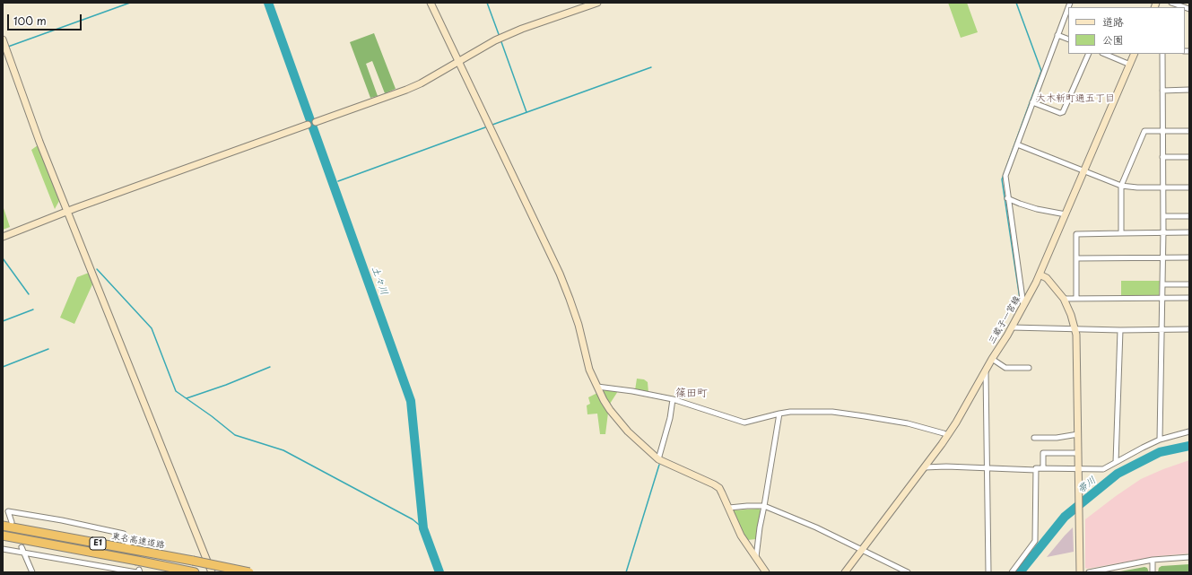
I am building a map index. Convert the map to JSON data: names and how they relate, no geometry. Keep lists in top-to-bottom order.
{
  "streets": {
    "highway": ["東名高速道路", "E1"],
    "street": ["三蔵子一宮線"]
  },
  "districts": ["大木新町通五丁目", "篠田町"],
  "water": ["土々川", "帯川"],
  "legend": ["道路", "公園"],
  "scale_bar": "100 m"
}
